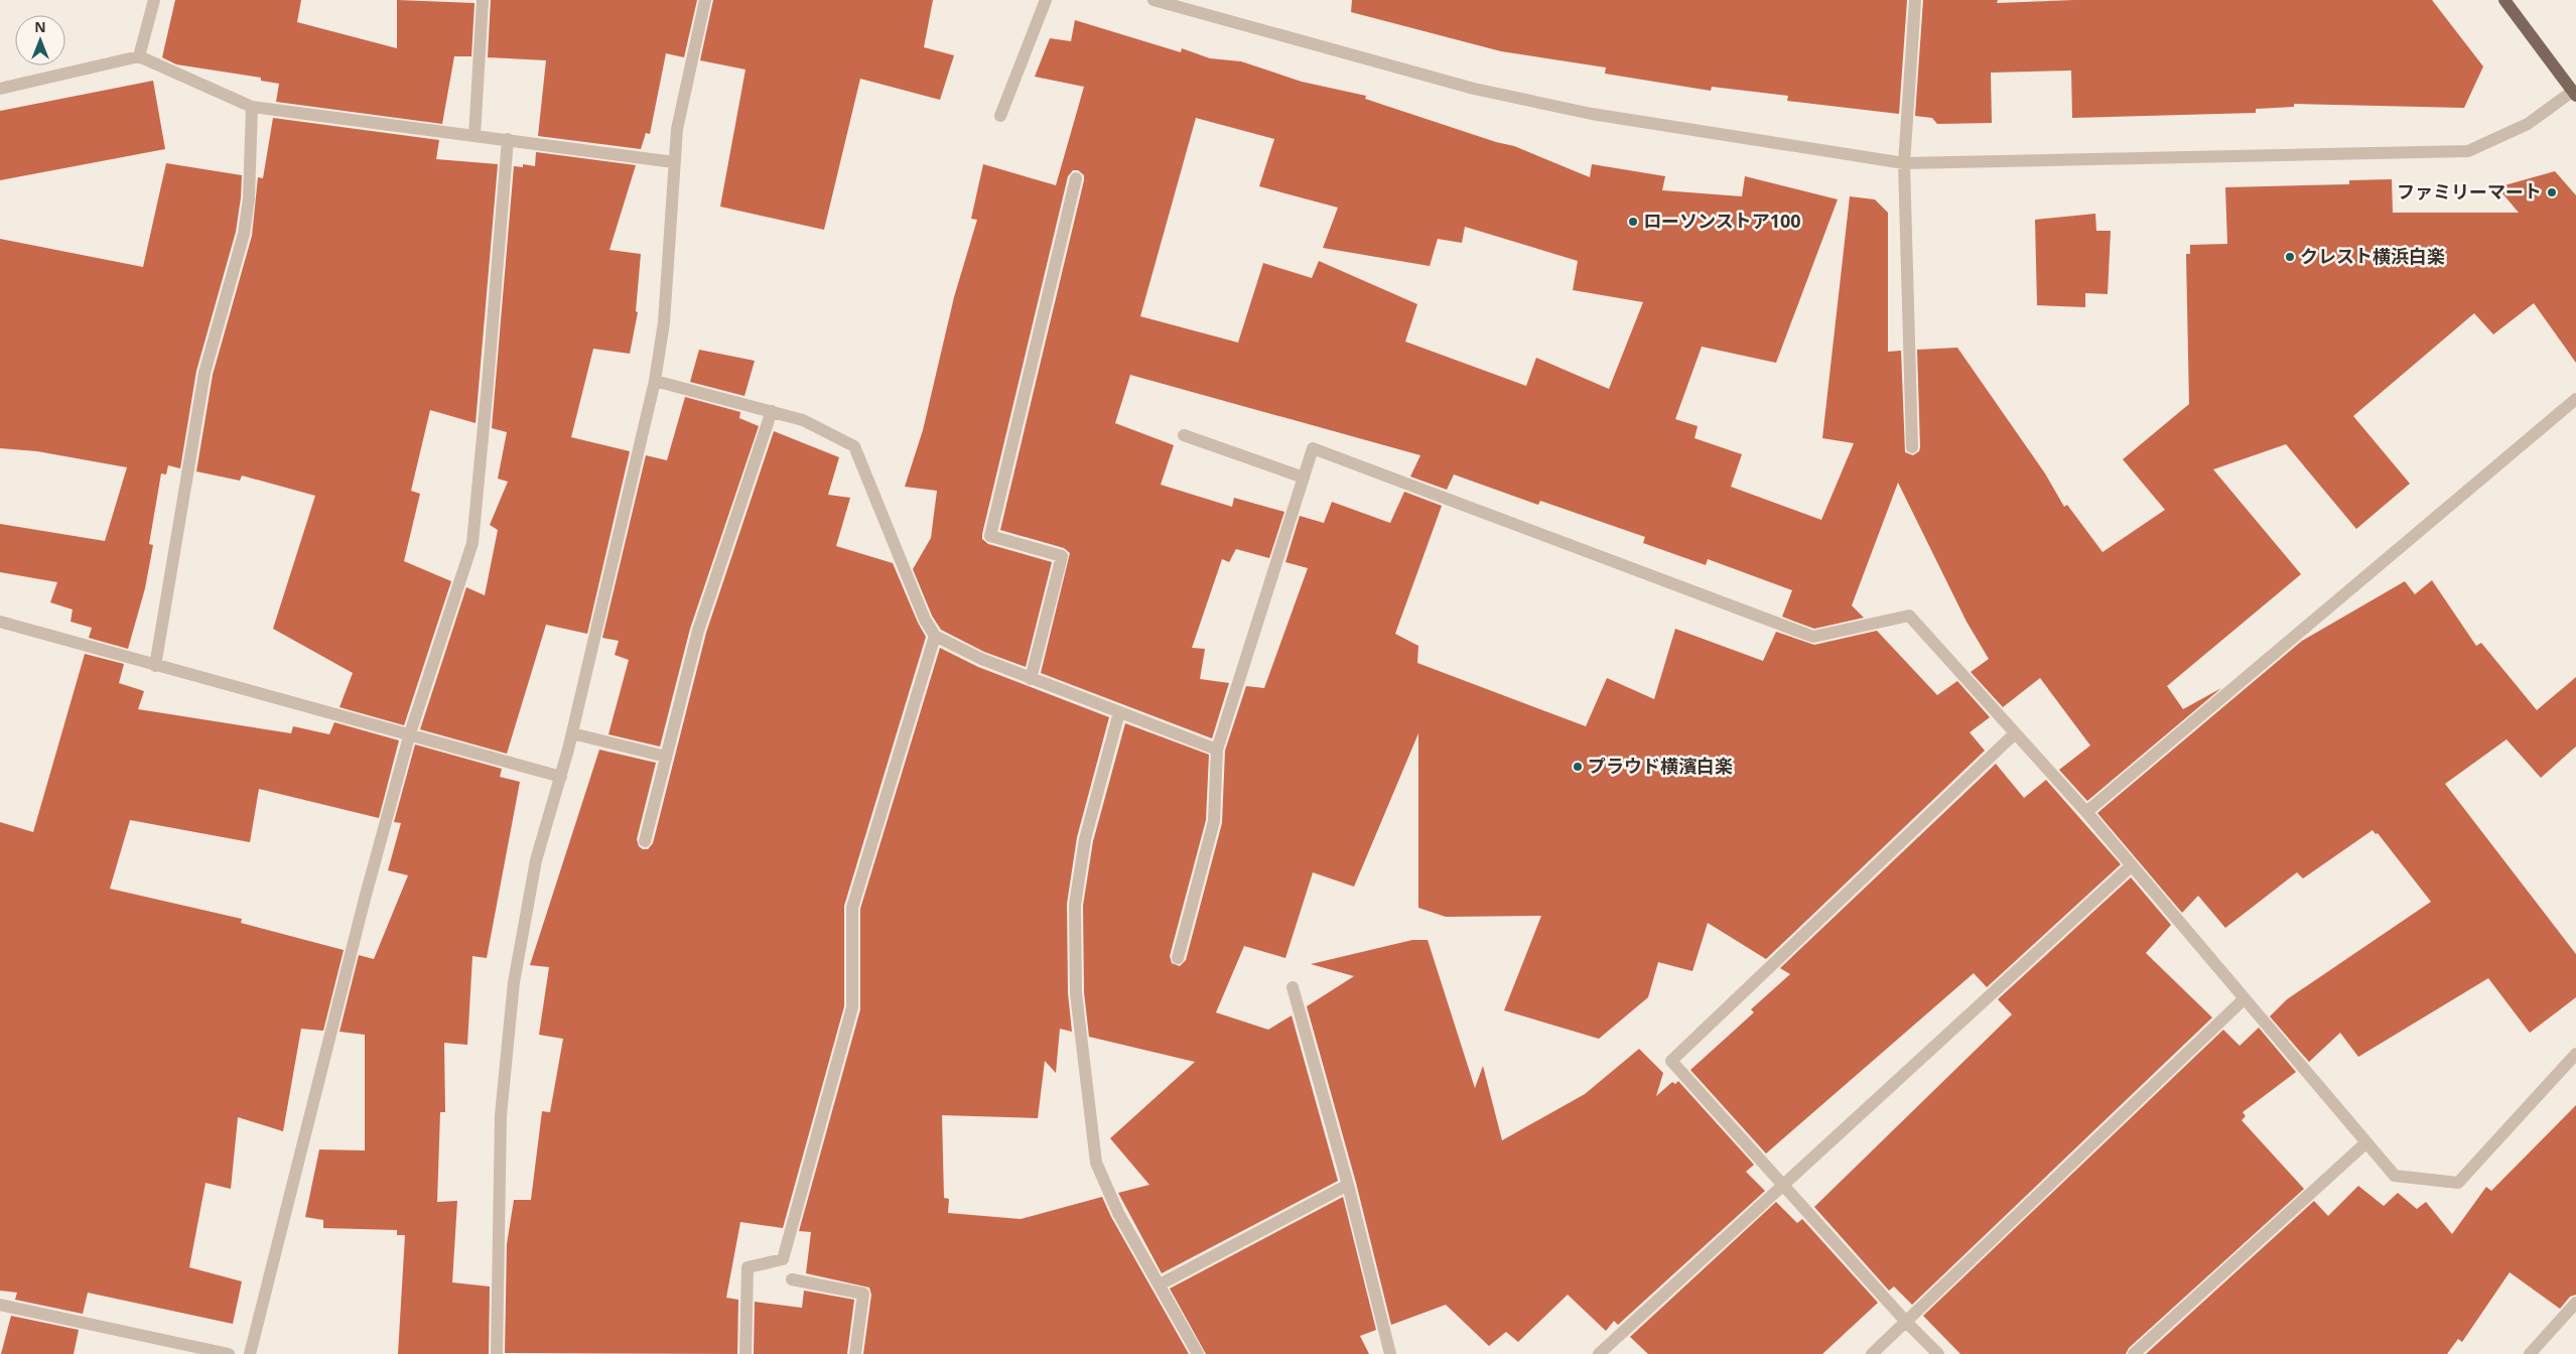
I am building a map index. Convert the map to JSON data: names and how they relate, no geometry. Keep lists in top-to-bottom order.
{
  "places": [
    "ファミリーマート",
    "ローソンストア100",
    "クレスト横浜白楽",
    "プラウド横濱白楽"
  ],
  "north": "top"
}
